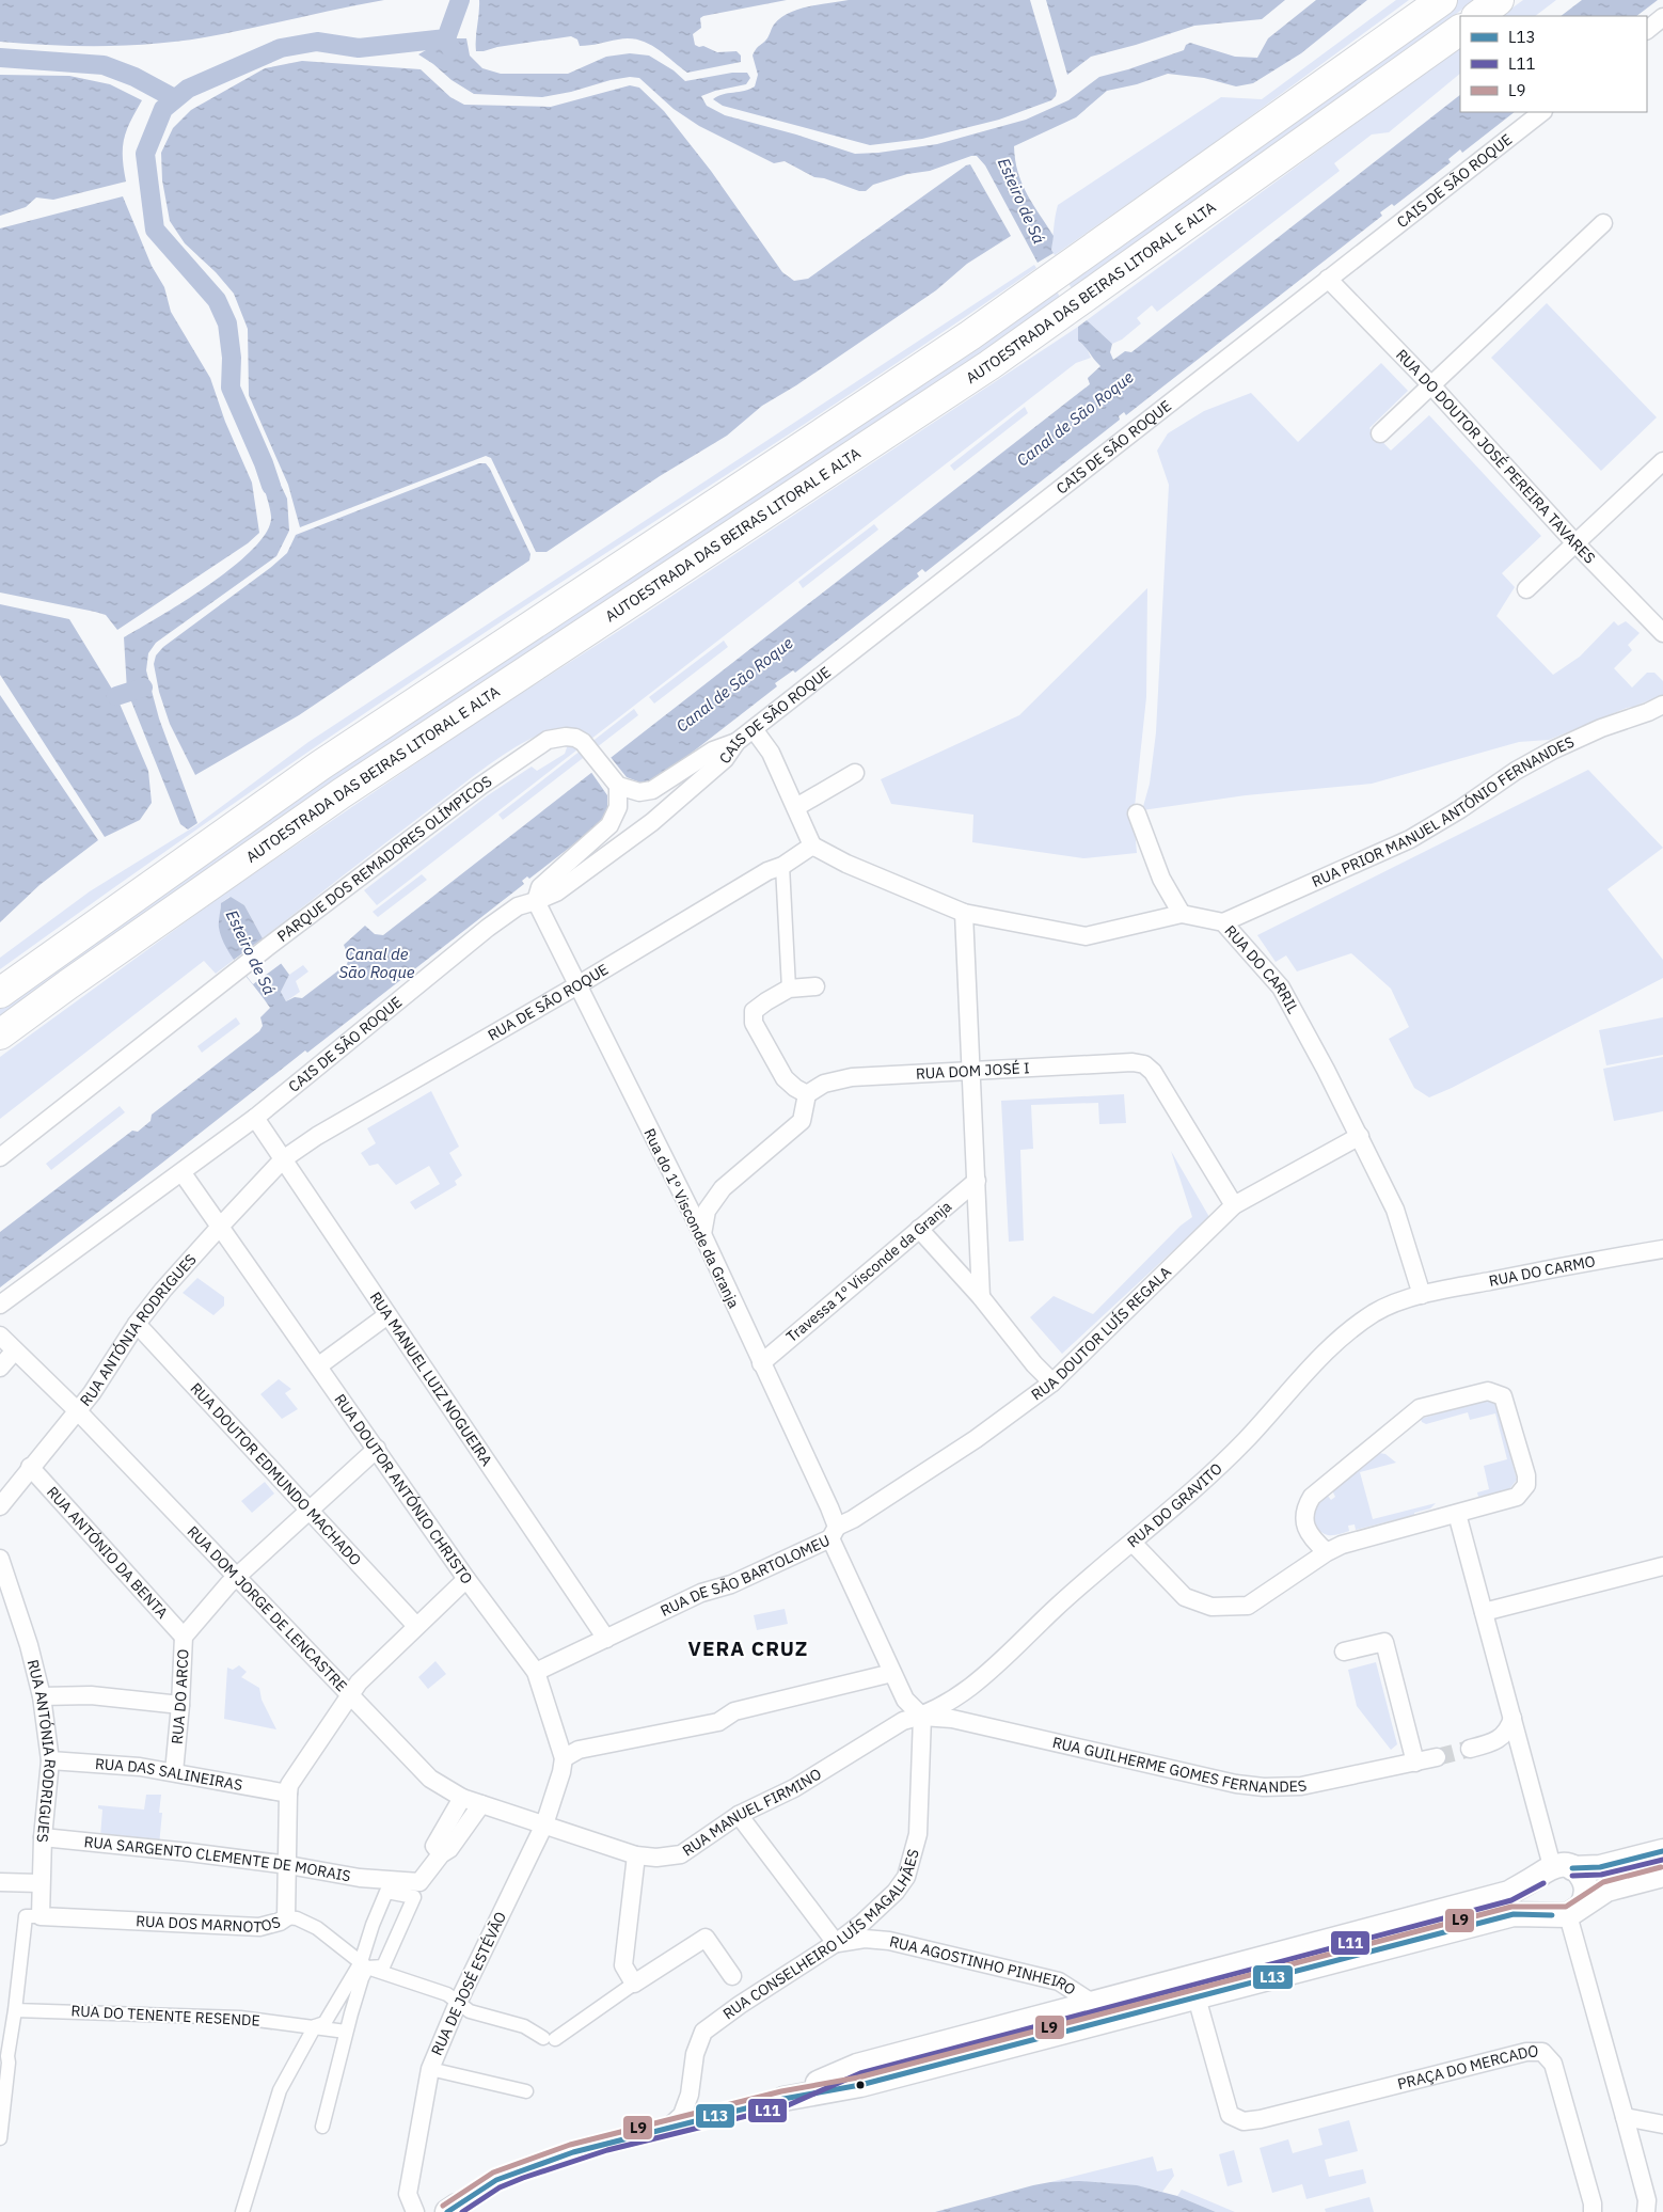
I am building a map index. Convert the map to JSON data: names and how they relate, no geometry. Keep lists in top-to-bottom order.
{
  "streets": {
    "highway": ["AUTOESTRADA DAS BEIRAS LITORAL E ALTA"],
    "street": [
      "CAIS DE SÃO ROQUE",
      "RUA DO DOUTOR JOSÉ PEREIRA TAVARES",
      "RUA PRIOR MANUEL ANTÓNIO FERNANDES",
      "PARQUE DOS REMADORES OLÍMPICOS",
      "RUA DO CARRIL",
      "RUA DE SÃO ROQUE",
      "RUA DOM JOSÉ I",
      "Rua do 1º Visconde da Granja",
      "Travessa 1º Visconde da Granja",
      "RUA DO CARMO",
      "RUA ANTÓNIA RODRIGUES",
      "RUA DOUTOR LUÍS REGALA",
      "RUA MANUEL LUIZ NOGUEIRA",
      "RUA DOUTOR EDMUNDO MACHADO",
      "RUA DOUTOR ANTÓNIO CHRISTO",
      "RUA DO GRAVITO",
      "RUA ANTÓNIO DA BENTA",
      "RUA DE SÃO BARTOLOMEU",
      "RUA DOM JORGE DE LENCASTRE",
      "RUA DO ARCO",
      "RUA GUILHERME GOMES FERNANDES",
      "RUA DAS SALINEIRAS",
      "RUA MANUEL FIRMINO",
      "RUA SARGENTO CLEMENTE DE MORAIS",
      "RUA DOS MARNOTOS",
      "RUA CONSELHEIRO LUÍS MAGALHÃES",
      "RUA AGOSTINHO PINHEIRO",
      "RUA DE JOSÉ ESTÉVÃO",
      "RUA DO TENENTE RESENDE",
      "PRAÇA DO MERCADO"
    ]
  },
  "crossings": [
    ["CAIS DE SÃO ROQUE", "RUA DO DOUTOR JOSÉ PEREIRA TAVARES"],
    ["CAIS DE SÃO ROQUE", "Rua do 1º Visconde da Granja"],
    ["CAIS DE SÃO ROQUE", "RUA MANUEL LUIZ NOGUEIRA"],
    ["CAIS DE SÃO ROQUE", "RUA DOUTOR ANTÓNIO CHRISTO"],
    ["RUA PRIOR MANUEL ANTÓNIO FERNANDES", "RUA DO CARRIL"],
    ["RUA DO CARRIL", "RUA DE SÃO ROQUE"],
    ["RUA DO CARRIL", "RUA DO CARMO"],
    ["RUA DO CARRIL", "RUA DOUTOR LUÍS REGALA"],
    ["RUA DO CARRIL", "RUA DO GRAVITO"],
    ["RUA DE SÃO ROQUE", "Rua do 1º Visconde da Granja"],
    ["RUA DE SÃO ROQUE", "RUA ANTÓNIA RODRIGUES"],
    ["RUA DE SÃO ROQUE", "RUA MANUEL LUIZ NOGUEIRA"],
    ["RUA DOM JOSÉ I", "RUA DOUTOR LUÍS REGALA"],
    ["Rua do 1º Visconde da Granja", "Travessa 1º Visconde da Granja"],
    ["Rua do 1º Visconde da Granja", "RUA DOUTOR LUÍS REGALA"],
    ["Rua do 1º Visconde da Granja", "RUA DE SÃO BARTOLOMEU"],
    ["RUA DO CARMO", "RUA DO GRAVITO"],
    ["RUA ANTÓNIA RODRIGUES", "RUA MANUEL LUIZ NOGUEIRA"],
    ["RUA ANTÓNIA RODRIGUES", "RUA DOUTOR EDMUNDO MACHADO"],
    ["RUA ANTÓNIA RODRIGUES", "RUA DOUTOR ANTÓNIO CHRISTO"],
    ["RUA ANTÓNIA RODRIGUES", "RUA ANTÓNIO DA BENTA"],
    ["RUA ANTÓNIA RODRIGUES", "RUA DOM JORGE DE LENCASTRE"],
    ["RUA ANTÓNIA RODRIGUES", "RUA DAS SALINEIRAS"],
    ["RUA ANTÓNIA RODRIGUES", "RUA SARGENTO CLEMENTE DE MORAIS"],
    ["RUA ANTÓNIA RODRIGUES", "RUA DOS MARNOTOS"],
    ["RUA DOUTOR LUÍS REGALA", "RUA DE SÃO BARTOLOMEU"],
    ["RUA MANUEL LUIZ NOGUEIRA", "RUA DE SÃO BARTOLOMEU"],
    ["RUA DOUTOR EDMUNDO MACHADO", "RUA DO ARCO"],
    ["RUA DOUTOR ANTÓNIO CHRISTO", "RUA DE SÃO BARTOLOMEU"],
    ["RUA DOUTOR ANTÓNIO CHRISTO", "RUA DO ARCO"],
    ["RUA DO GRAVITO", "RUA DE SÃO BARTOLOMEU"],
    ["RUA DO GRAVITO", "RUA GUILHERME GOMES FERNANDES"],
    ["RUA DO GRAVITO", "RUA MANUEL FIRMINO"],
    ["RUA DO GRAVITO", "RUA CONSELHEIRO LUÍS MAGALHÃES"],
    ["RUA ANTÓNIO DA BENTA", "RUA DO ARCO"],
    ["RUA DE SÃO BARTOLOMEU", "RUA GUILHERME GOMES FERNANDES"],
    ["RUA DE SÃO BARTOLOMEU", "RUA MANUEL FIRMINO"],
    ["RUA DE SÃO BARTOLOMEU", "RUA CONSELHEIRO LUÍS MAGALHÃES"],
    ["RUA DOM JORGE DE LENCASTRE", "RUA DO ARCO"],
    ["RUA DOM JORGE DE LENCASTRE", "RUA MANUEL FIRMINO"],
    ["RUA DO ARCO", "RUA DAS SALINEIRAS"],
    ["RUA GUILHERME GOMES FERNANDES", "RUA MANUEL FIRMINO"],
    ["RUA GUILHERME GOMES FERNANDES", "RUA CONSELHEIRO LUÍS MAGALHÃES"],
    ["RUA MANUEL FIRMINO", "RUA CONSELHEIRO LUÍS MAGALHÃES"],
    ["RUA MANUEL FIRMINO", "RUA DE JOSÉ ESTÉVÃO"],
    ["RUA DOS MARNOTOS", "RUA DE JOSÉ ESTÉVÃO"],
    ["RUA CONSELHEIRO LUÍS MAGALHÃES", "RUA AGOSTINHO PINHEIRO"]
  ],
  "districts": ["VERA CRUZ"],
  "water": ["Esteiro de Sá", "Canal de São Roque"],
  "lines": ["transit line L13", "transit line L11", "transit line L9"],
  "legend": ["L13", "L11", "L9"]
}
